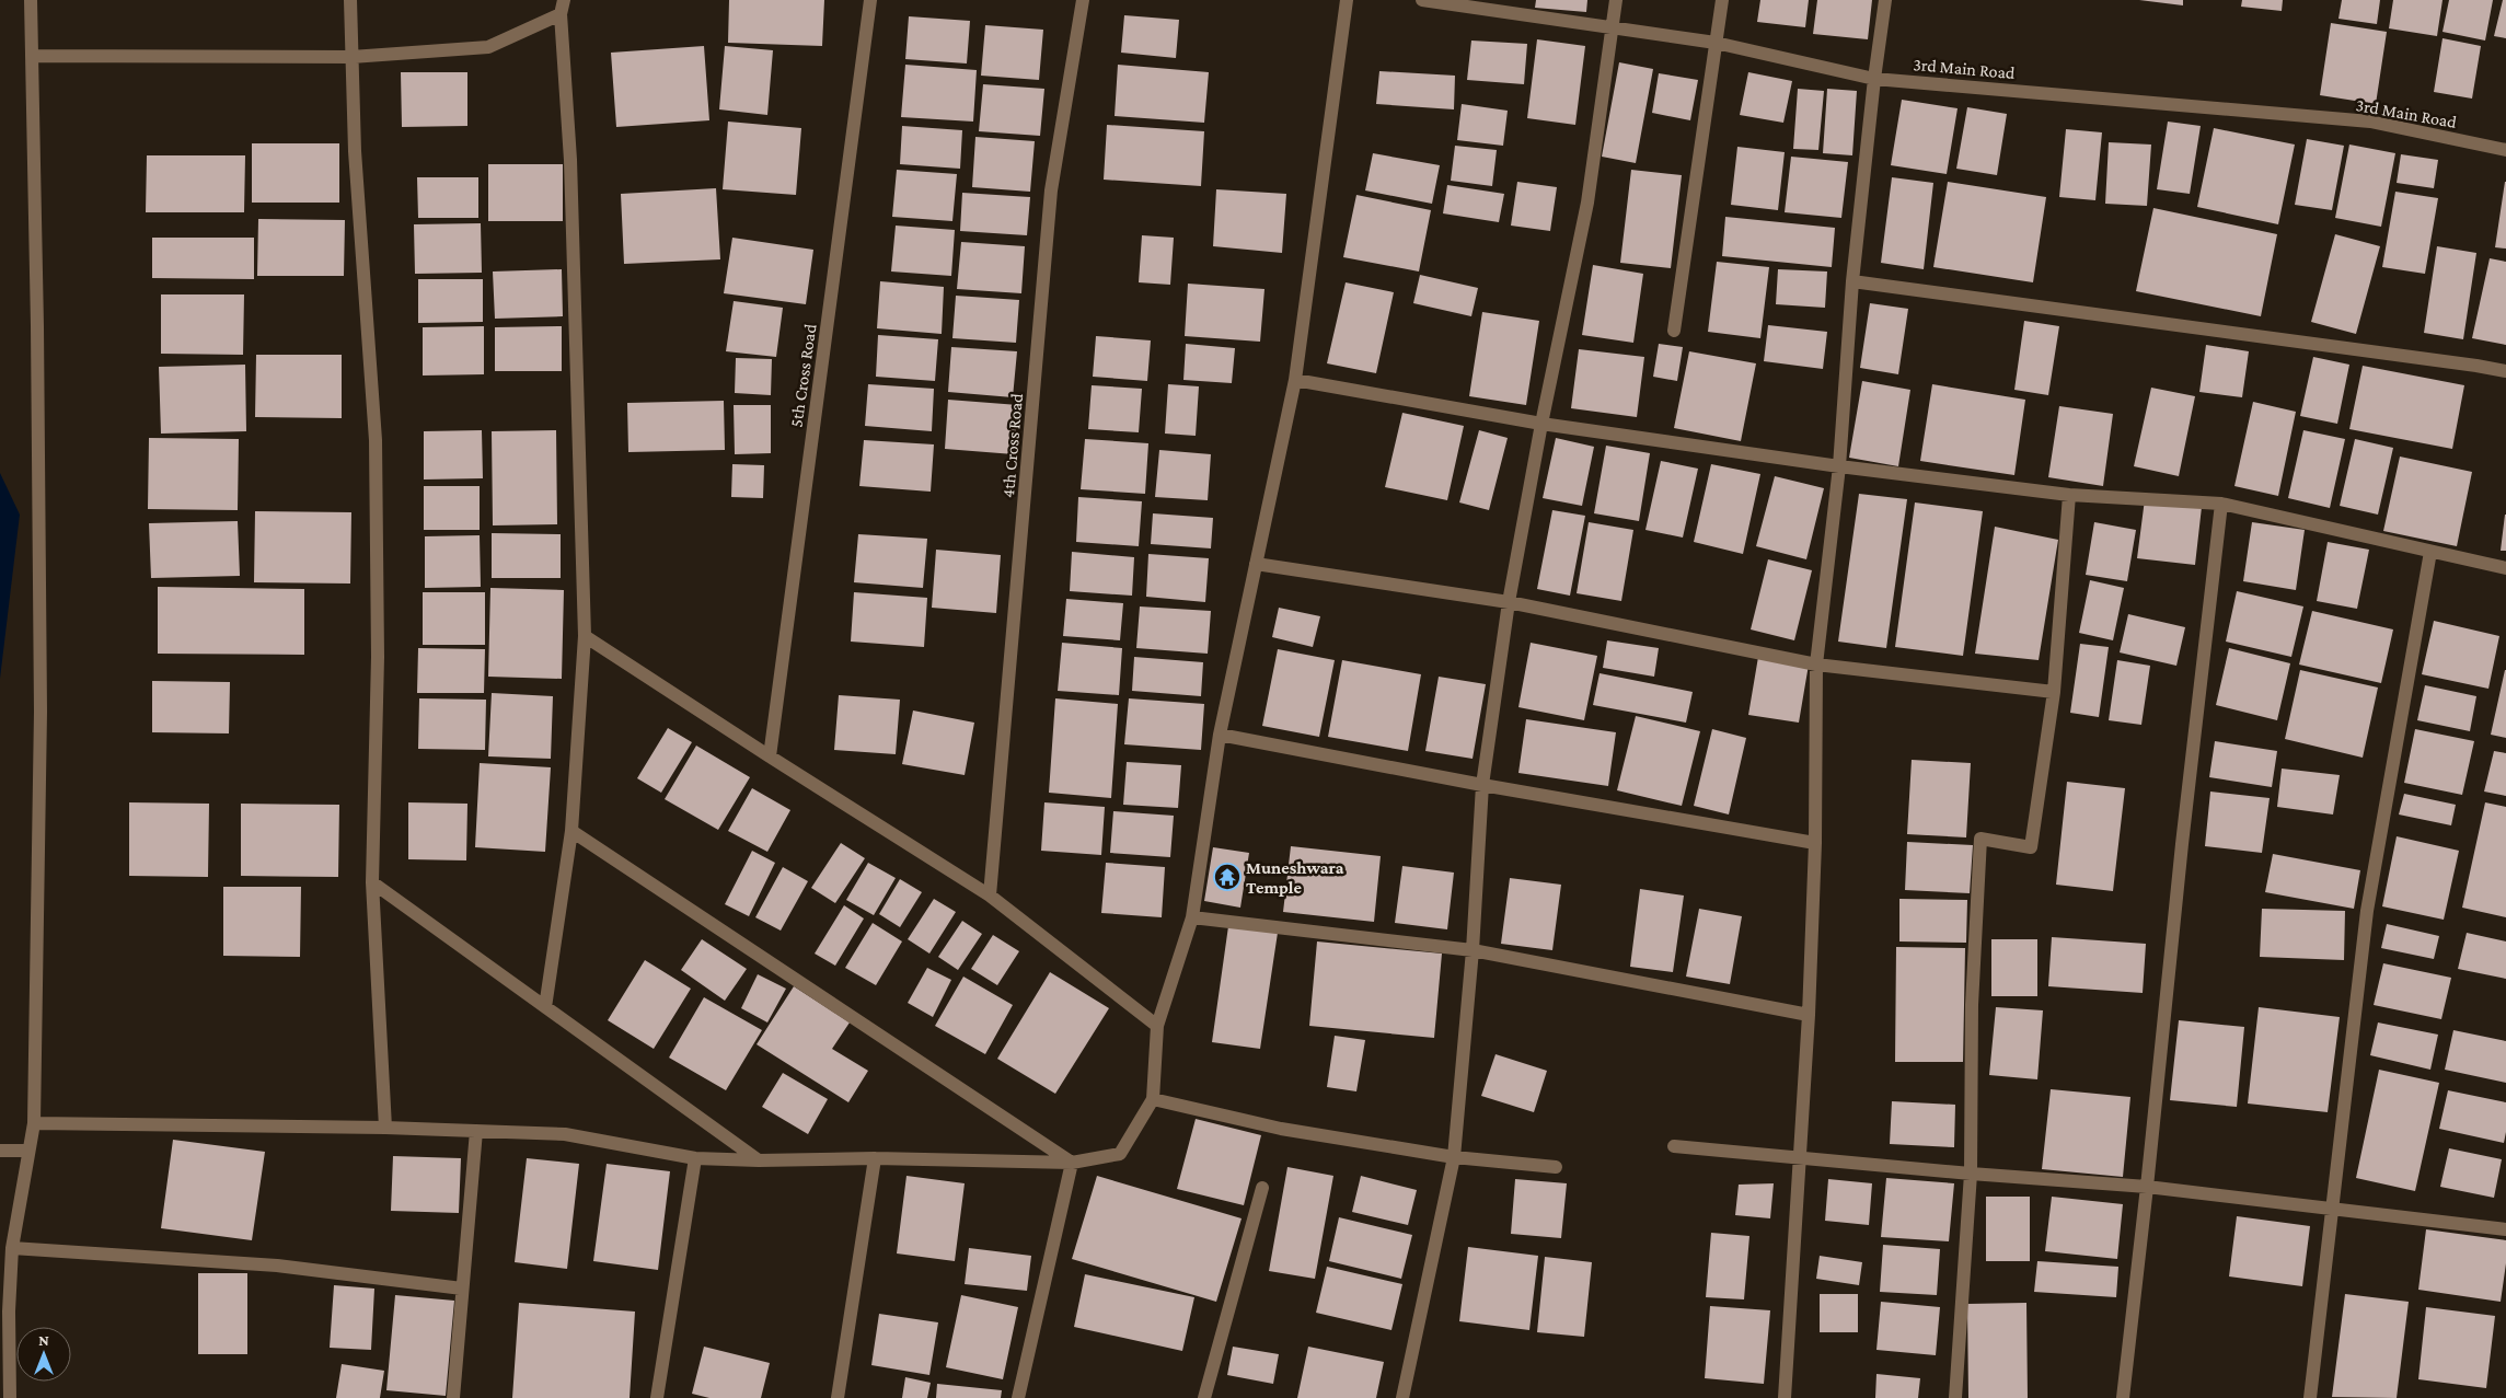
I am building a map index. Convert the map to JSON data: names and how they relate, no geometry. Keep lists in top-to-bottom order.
{
  "streets": {
    "street": ["3rd Main Road", "5th Cross Road", "4th Cross Road"]
  },
  "places": {
    "temple": ["Muneshwara Temple"]
  },
  "north": "top"
}
